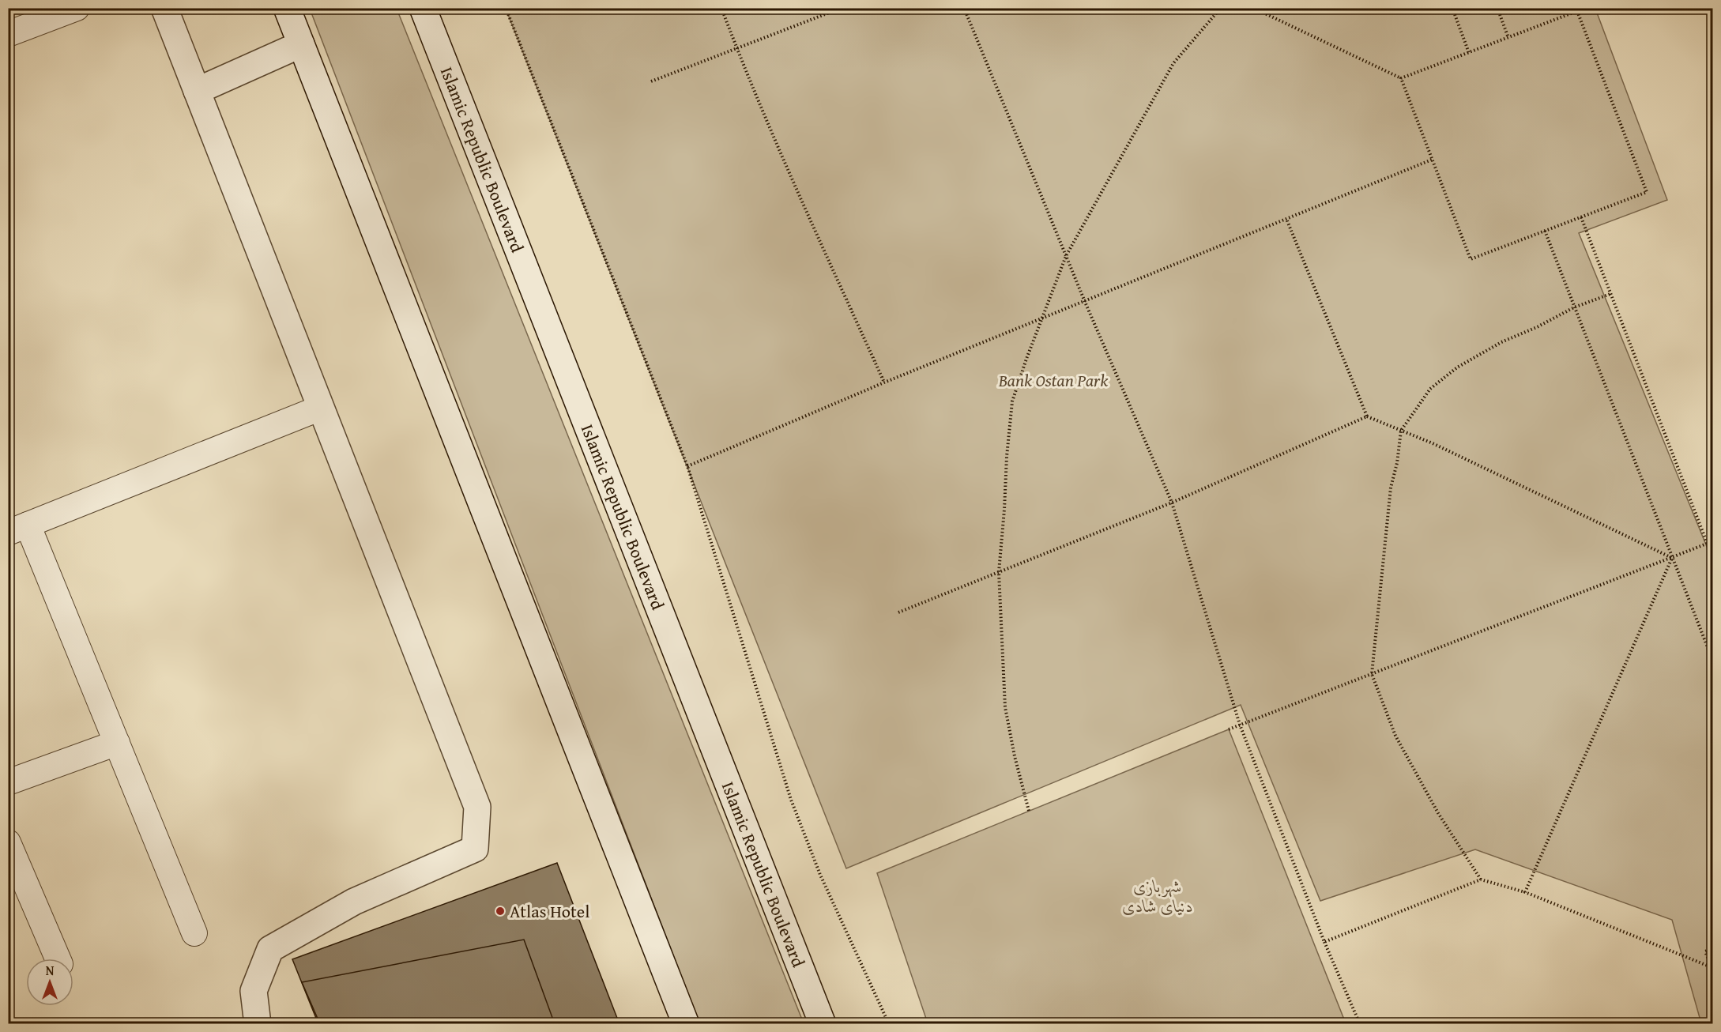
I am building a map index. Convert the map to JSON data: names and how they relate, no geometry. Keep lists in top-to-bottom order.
{
  "streets": {
    "main road": ["Islamic Republic Boulevard"]
  },
  "parks": ["Bank Ostan Park", "شهربازی دنیای شادی"],
  "places": ["Atlas Hotel"],
  "north": "top"
}
